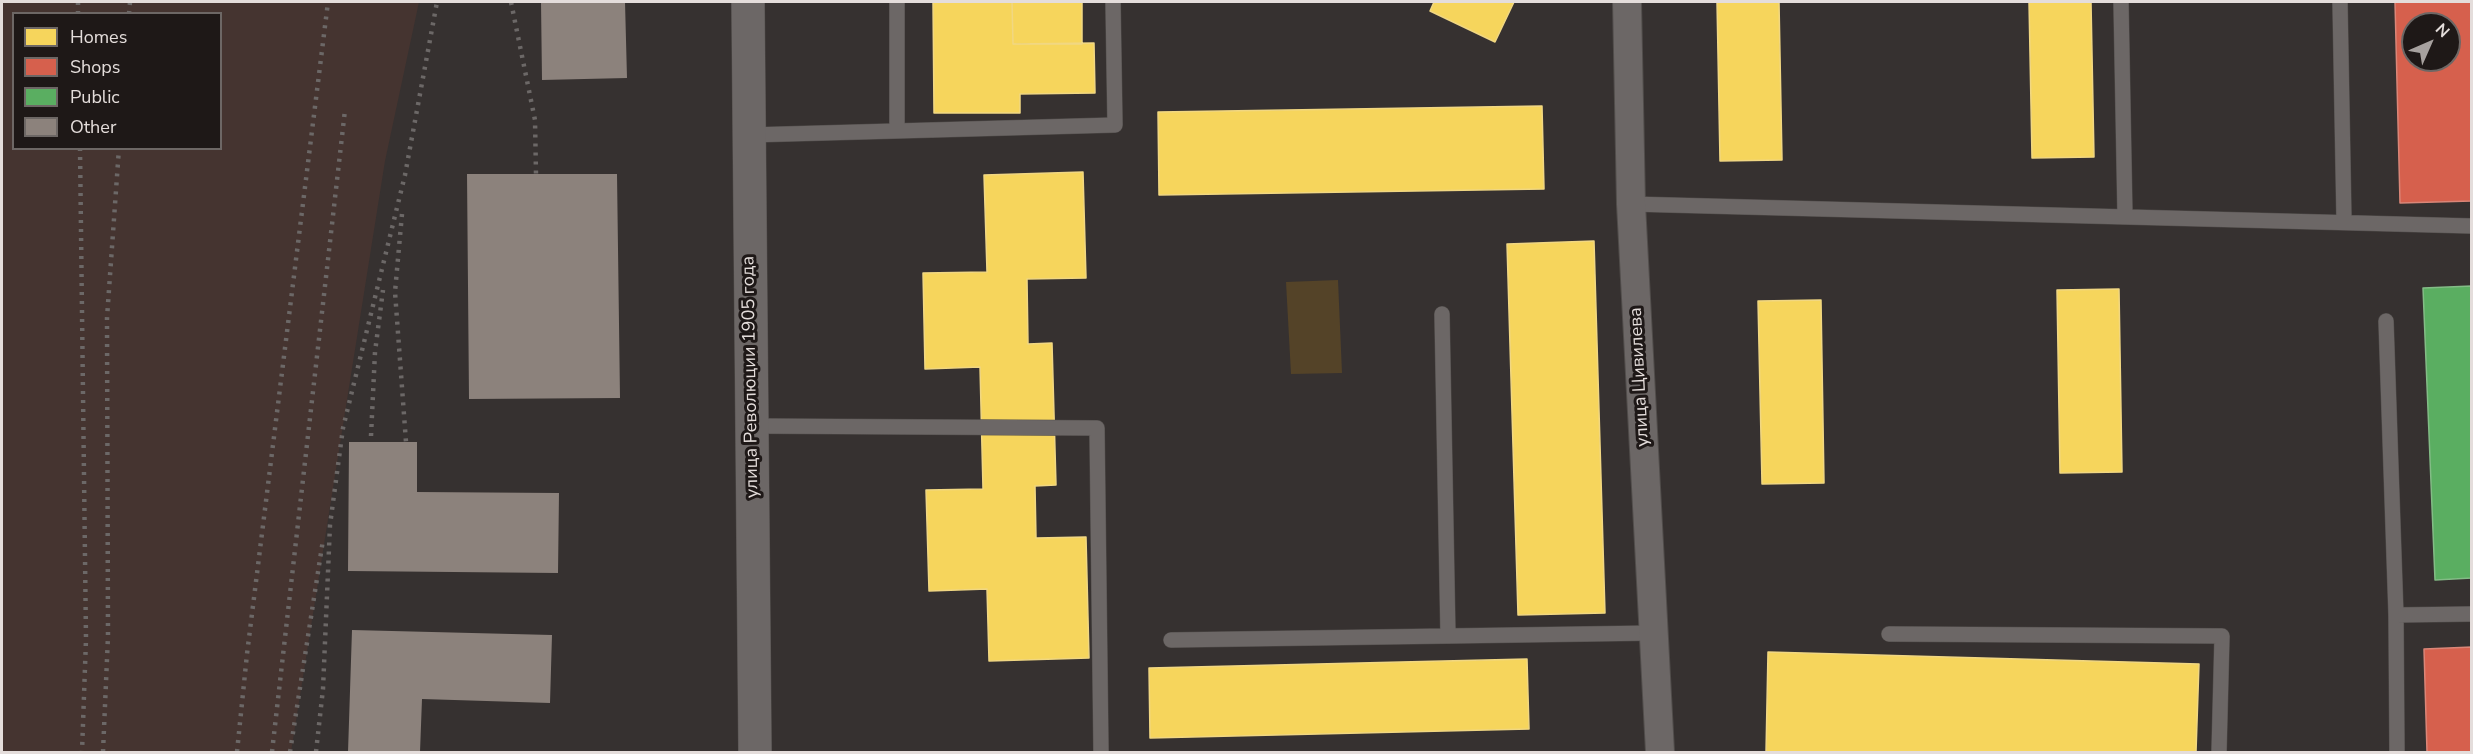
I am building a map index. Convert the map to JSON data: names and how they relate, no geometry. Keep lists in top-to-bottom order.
{
  "streets": {
    "main road": ["улица Революции 1905 года"],
    "street": ["улица Цивилева"]
  },
  "legend": [
    "Homes",
    "Shops",
    "Public",
    "Other"
  ],
  "north": "top right"
}
